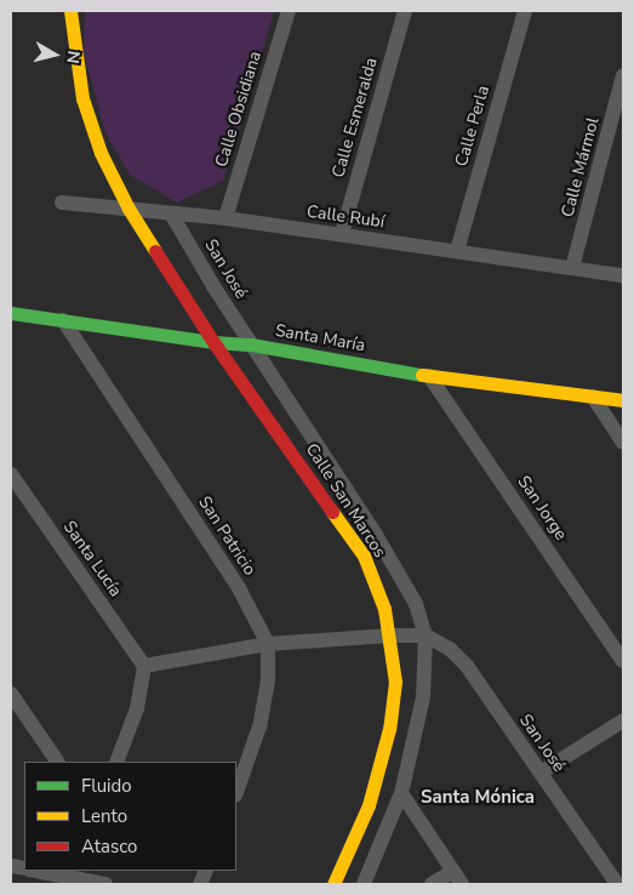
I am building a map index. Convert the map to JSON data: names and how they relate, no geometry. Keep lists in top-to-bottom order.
{
  "streets": {
    "street": [
      "Calle Obsidiana",
      "Calle Esmeralda",
      "Calle Perla",
      "Calle Mármol",
      "Calle Rubí",
      "San José",
      "Santa María",
      "Calle San Marcos",
      "San Jorge",
      "San Patricio",
      "Santa Lucía"
    ]
  },
  "crossings": [
    ["Calle Obsidiana", "Calle Rubí"],
    ["Calle Esmeralda", "Calle Rubí"],
    ["Calle Perla", "Calle Rubí"],
    ["Calle Mármol", "Calle Rubí"],
    ["Calle Rubí", "San José"],
    ["Calle Rubí", "Calle San Marcos"],
    ["San José", "Santa María"],
    ["San José", "Calle San Marcos"],
    ["Santa María", "Calle San Marcos"],
    ["Santa María", "San Jorge"],
    ["Santa María", "San Patricio"]
  ],
  "districts": ["Santa Mónica"],
  "legend": ["Fluido", "Lento", "Atasco"],
  "north": "right"
}
